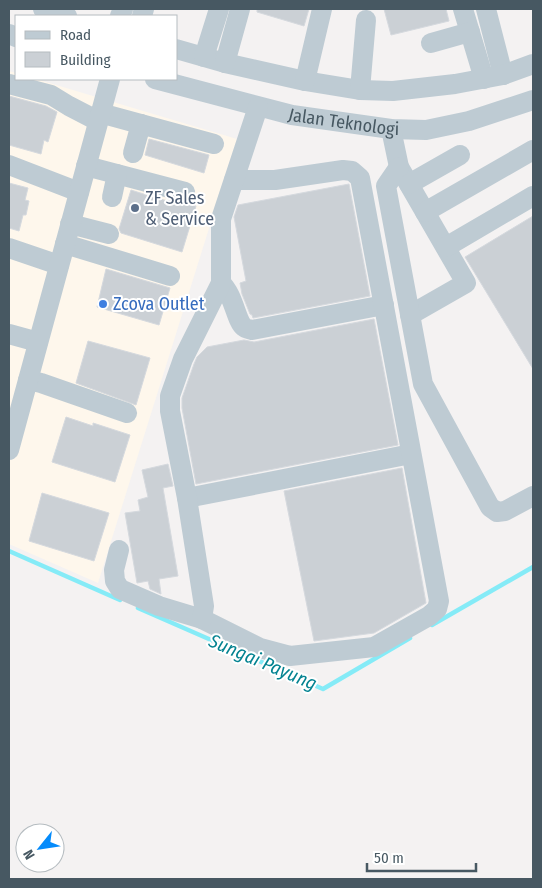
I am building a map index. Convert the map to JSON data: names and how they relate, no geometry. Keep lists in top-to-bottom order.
{
  "streets": {
    "street": ["Jalan Teknologi"]
  },
  "water": ["Sungai Payung"],
  "places": ["ZF Sales & Service", "Zcova Outlet"],
  "legend": ["Road", "Building"],
  "scale_bar": "50 m",
  "north": "bottom left"
}
